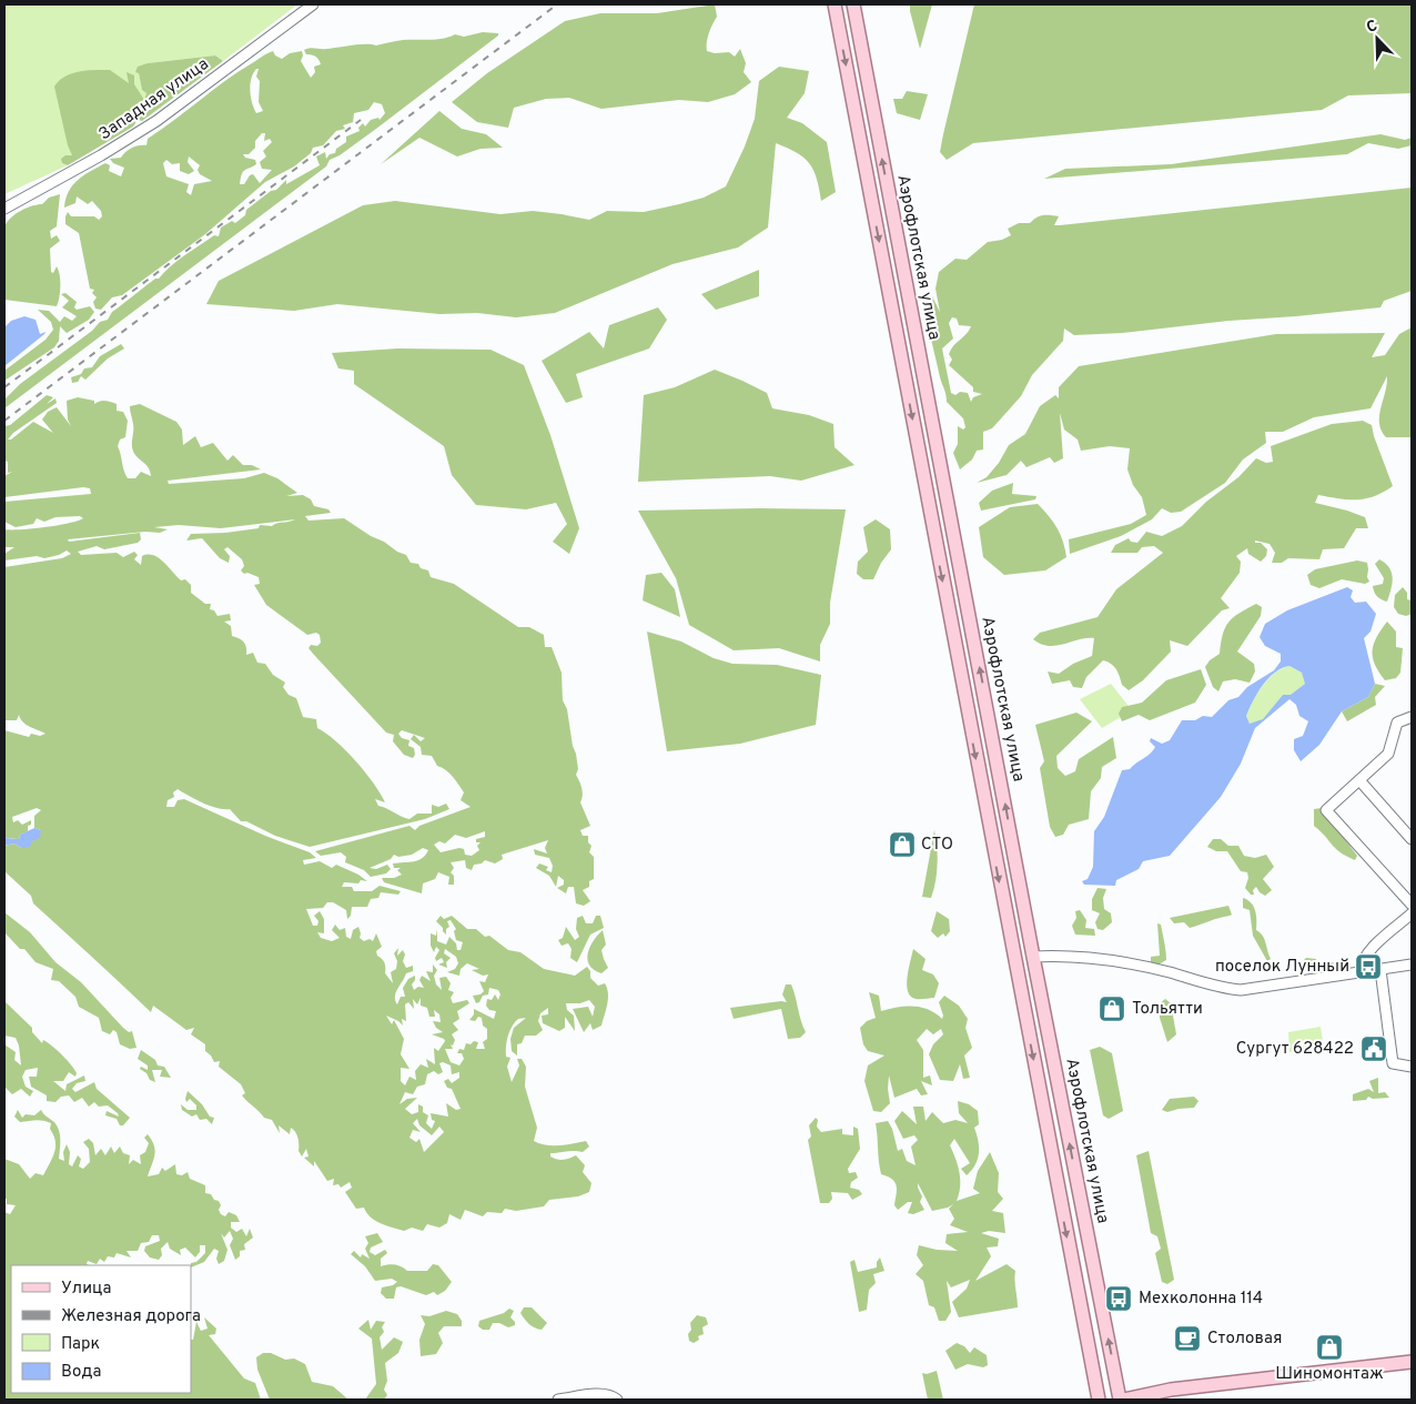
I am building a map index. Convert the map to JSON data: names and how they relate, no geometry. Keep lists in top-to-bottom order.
{
  "streets": {
    "main road": ["Аэрофлотская улица"],
    "street": ["Западная улица"]
  },
  "places": {
    "shop": ["СТО", "Тольятти", "Шиномонтаж"],
    "bus stop": ["поселок Лунный", "Мехколонна 114"],
    "public building": ["Сургут 628422"],
    "cafe": ["Столовая"]
  },
  "legend": [
    "Улица",
    "Железная дорога",
    "Парк",
    "Вода"
  ],
  "north": "top left"
}
